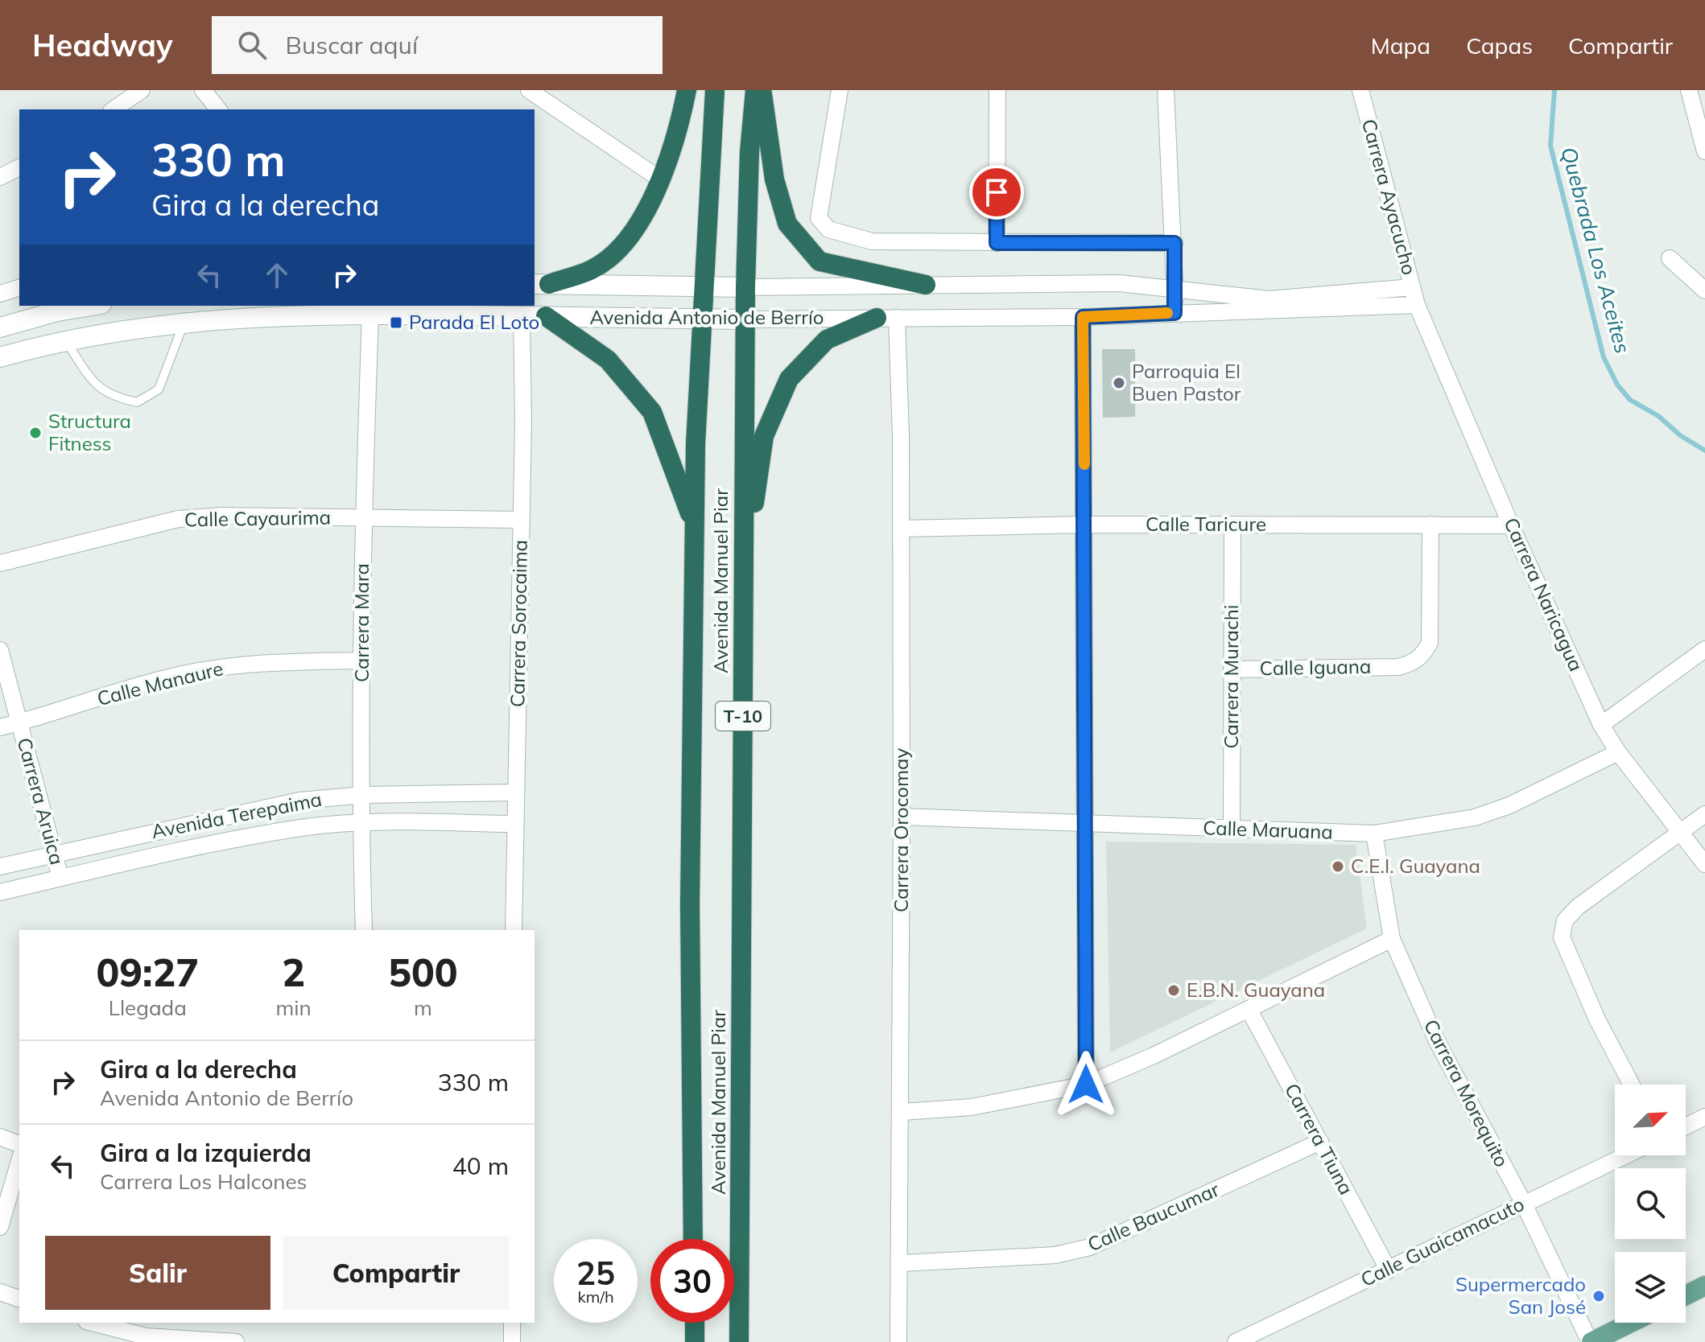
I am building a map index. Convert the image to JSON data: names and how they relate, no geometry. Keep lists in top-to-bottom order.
{
  "streets": {
    "highway": ["Avenida Manuel Piar", "T-10"],
    "street": [
      "Carrera Ayacucho",
      "Avenida Antonio de Berrío",
      "Calle Cayaurima",
      "Calle Taricure",
      "Carrera Naricagua",
      "Carrera Mara",
      "Carrera Sorocaima",
      "Calle Iguana",
      "Carrera Murachi",
      "Calle Manaure",
      "Carrera Aruica",
      "Avenida Terepaima",
      "Carrera Orocomay",
      "Calle Maruana",
      "Carrera Morequito",
      "Carrera Tiuna",
      "Calle Baucumar",
      "Calle Guaicamacuto"
    ]
  },
  "crossings": [
    ["Carrera Ayacucho", "Avenida Antonio de Berrío"],
    ["Carrera Ayacucho", "Carrera Naricagua"],
    ["Avenida Antonio de Berrío", "Avenida Manuel Piar"],
    ["Avenida Antonio de Berrío", "Carrera Naricagua"],
    ["Avenida Antonio de Berrío", "Carrera Mara"],
    ["Avenida Antonio de Berrío", "Carrera Sorocaima"],
    ["Avenida Antonio de Berrío", "Carrera Orocomay"],
    ["Calle Cayaurima", "Carrera Mara"],
    ["Calle Cayaurima", "Carrera Sorocaima"],
    ["Calle Taricure", "Carrera Naricagua"],
    ["Calle Taricure", "Calle Iguana"],
    ["Calle Taricure", "Carrera Murachi"],
    ["Calle Taricure", "Carrera Orocomay"],
    ["Carrera Naricagua", "Calle Maruana"],
    ["Carrera Mara", "Calle Manaure"],
    ["Carrera Mara", "Avenida Terepaima"],
    ["Carrera Sorocaima", "Avenida Terepaima"],
    ["Calle Iguana", "Carrera Murachi"],
    ["Carrera Murachi", "Calle Maruana"],
    ["Calle Manaure", "Carrera Aruica"],
    ["Carrera Aruica", "Avenida Terepaima"],
    ["Carrera Orocomay", "Calle Maruana"],
    ["Carrera Orocomay", "Calle Baucumar"],
    ["Calle Maruana", "Carrera Morequito"],
    ["Carrera Morequito", "Calle Guaicamacuto"],
    ["Carrera Tiuna", "Calle Baucumar"],
    ["Carrera Tiuna", "Calle Guaicamacuto"]
  ],
  "water": ["Quebrada Los Aceites"],
  "places": {
    "transit": ["Parada El Loto"],
    "other": [
      "Parroquia El Buen Pastor",
      "Structura Fitness",
      "C.E.I. Guayana",
      "E.B.N. Guayana",
      "Supermercado San José"
    ]
  },
  "north": "top right",
  "page": {
    "header": "Headway",
    "search": "Buscar aquí",
    "nav": ["Mapa", "Capas", "Compartir"],
    "turn": ["330 m", "Gira a la derecha"],
    "eta": [
      "09:27",
      "Llegada",
      "2",
      "min",
      "500",
      "m"
    ],
    "list": [
      {
        "name": "Gira a la derecha",
        "note": "Avenida Antonio de Berrío",
        "value": "330 m"
      },
      {
        "name": "Gira a la izquierda",
        "note": "Carrera Los Halcones",
        "value": "40 m"
      }
    ],
    "buttons": ["Salir", "Compartir"],
    "speed": "25 km/h",
    "limit": "30"
  }
}
